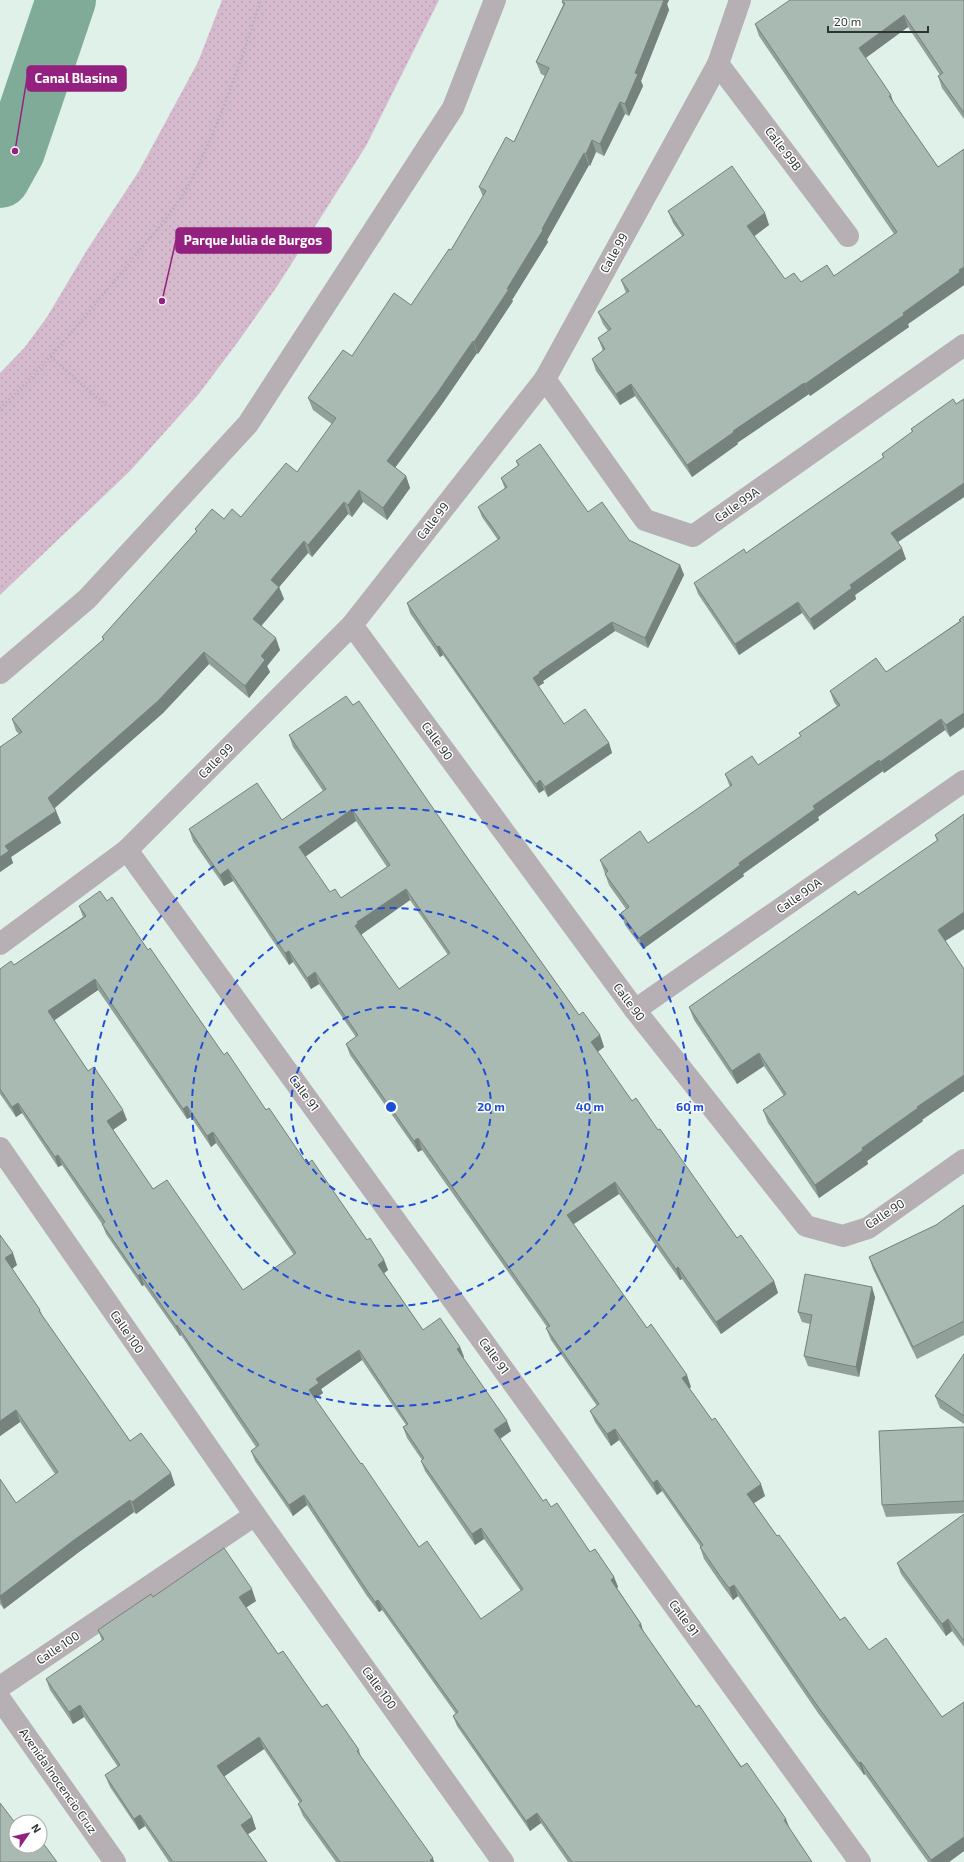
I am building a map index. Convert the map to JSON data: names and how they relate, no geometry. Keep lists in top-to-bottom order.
{
  "streets": {
    "street": [
      "Calle 99B",
      "Calle 99",
      "Calle 99A",
      "Calle 90",
      "Calle 90A",
      "Calle 91",
      "Calle 100",
      "Avenida Inocencio Cruz"
    ]
  },
  "crossings": [
    ["Calle 99B", "Calle 99"],
    ["Calle 99", "Calle 99A"],
    ["Calle 99", "Calle 90"],
    ["Calle 99", "Calle 91"],
    ["Calle 90", "Calle 90A"]
  ],
  "places": ["Canal Blasina", "Parque Julia de Burgos"],
  "scale_bar": "20 m",
  "north": "top right",
  "rings": ["20 m", "40 m", "60 m"]
}
